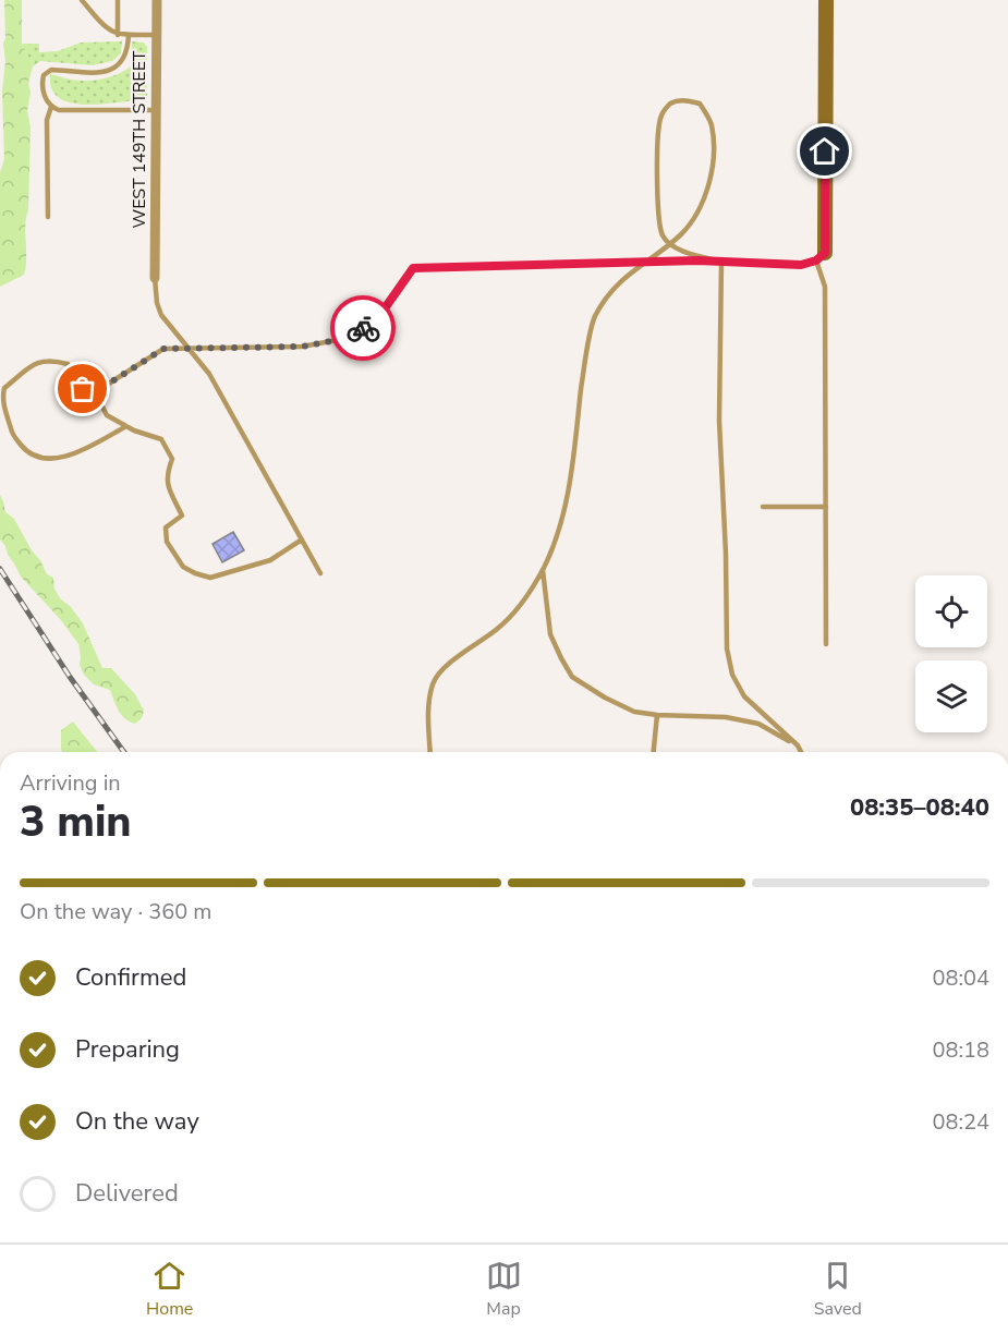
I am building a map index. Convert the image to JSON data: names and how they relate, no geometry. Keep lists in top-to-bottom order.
{
  "streets": {
    "street": ["WEST 149TH STREET"]
  },
  "page": {
    "heading": ["3 min", "Arriving in", "08:35–08:40"],
    "bar": "On the way · 360 m",
    "list": [
      ["Confirmed", "08:04"],
      ["Preparing", "08:18"],
      ["On the way", "08:24"],
      "Delivered"
    ],
    "tabs": ["Home", "Map", "Saved"]
  }
}
